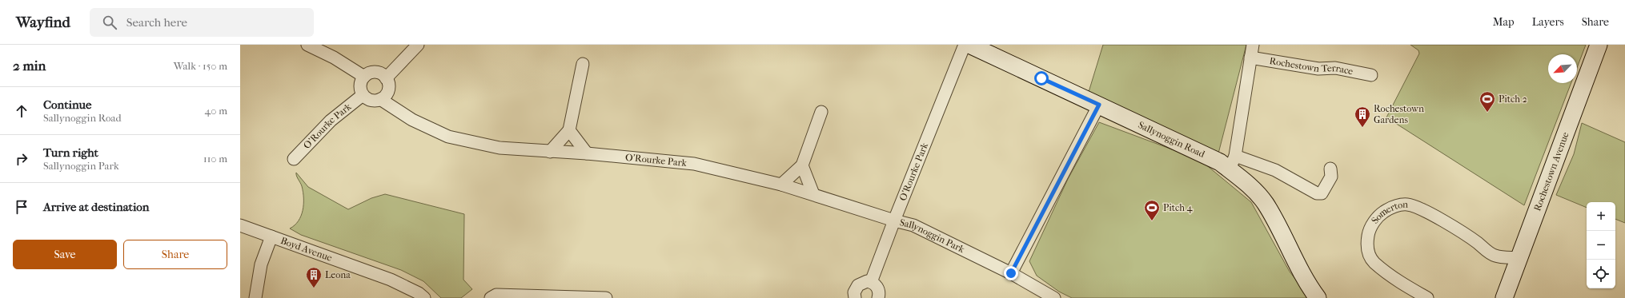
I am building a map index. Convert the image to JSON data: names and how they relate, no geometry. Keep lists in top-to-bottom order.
{
  "streets": {
    "street": [
      "Rochestown Terrace",
      "O'Rourke Park",
      "Sallynoggin Road",
      "Rochestown Avenue",
      "Somerton",
      "Sallynoggin Park",
      "Boyd Avenue"
    ]
  },
  "crossings": [
    ["O'Rourke Park", "Sallynoggin Park"],
    ["Rochestown Avenue", "Somerton"]
  ],
  "places": {
    "sports": ["Pitch 2", "Pitch 4"],
    "building": ["Rochestown Gardens", "Leona"]
  },
  "north": "bottom left",
  "page": {
    "header": "Wayfind",
    "search": "Search here",
    "nav": ["Map", "Layers", "Share"],
    "heading": ["2 min", "Walk · 150 m"],
    "list": [
      ["Continue", "Sallynoggin Road", "40 m"],
      ["Turn right", "Sallynoggin Park", "110 m"],
      "Arrive at destination"
    ],
    "map_buttons": ["+", "−"],
    "buttons": ["Save", "Share"]
  }
}
